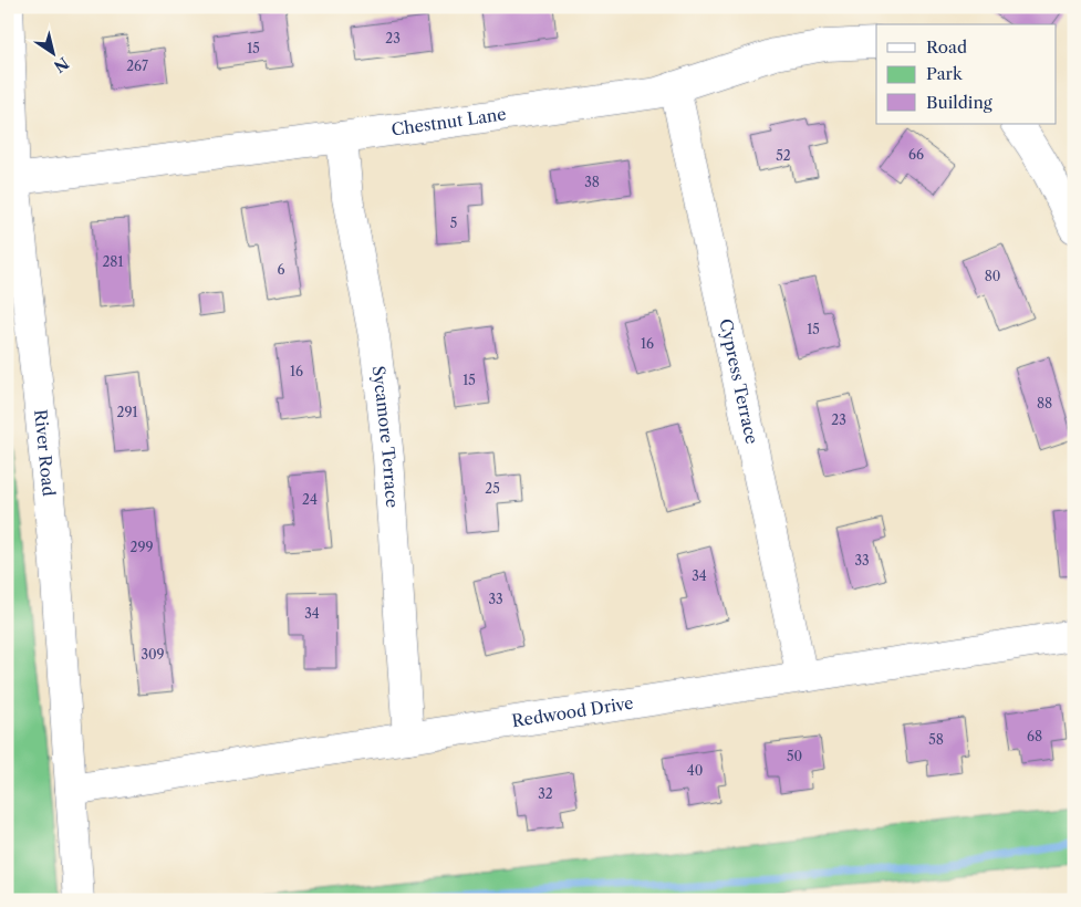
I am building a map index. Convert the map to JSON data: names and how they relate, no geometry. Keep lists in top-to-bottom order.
{
  "streets": {
    "street": [
      "Chestnut Lane",
      "Cypress Terrace",
      "Sycamore Terrace",
      "River Road",
      "Redwood Drive"
    ]
  },
  "crossings": [
    ["Chestnut Lane", "Cypress Terrace"],
    ["Chestnut Lane", "Sycamore Terrace"],
    ["Chestnut Lane", "River Road"],
    ["Cypress Terrace", "Redwood Drive"],
    ["Sycamore Terrace", "Redwood Drive"],
    ["River Road", "Redwood Drive"]
  ],
  "house_numbers": [
    "23",
    "15",
    "267",
    "66",
    "52",
    "38",
    "5",
    "281",
    "6",
    "80",
    "15",
    "16",
    "16",
    "15",
    "88",
    "291",
    "23",
    "25",
    "24",
    "299",
    "33",
    "34",
    "33",
    "34",
    "309",
    "68",
    "58",
    "50",
    "40",
    "32"
  ],
  "legend": ["Road", "Park", "Building"],
  "north": "bottom right"
}
